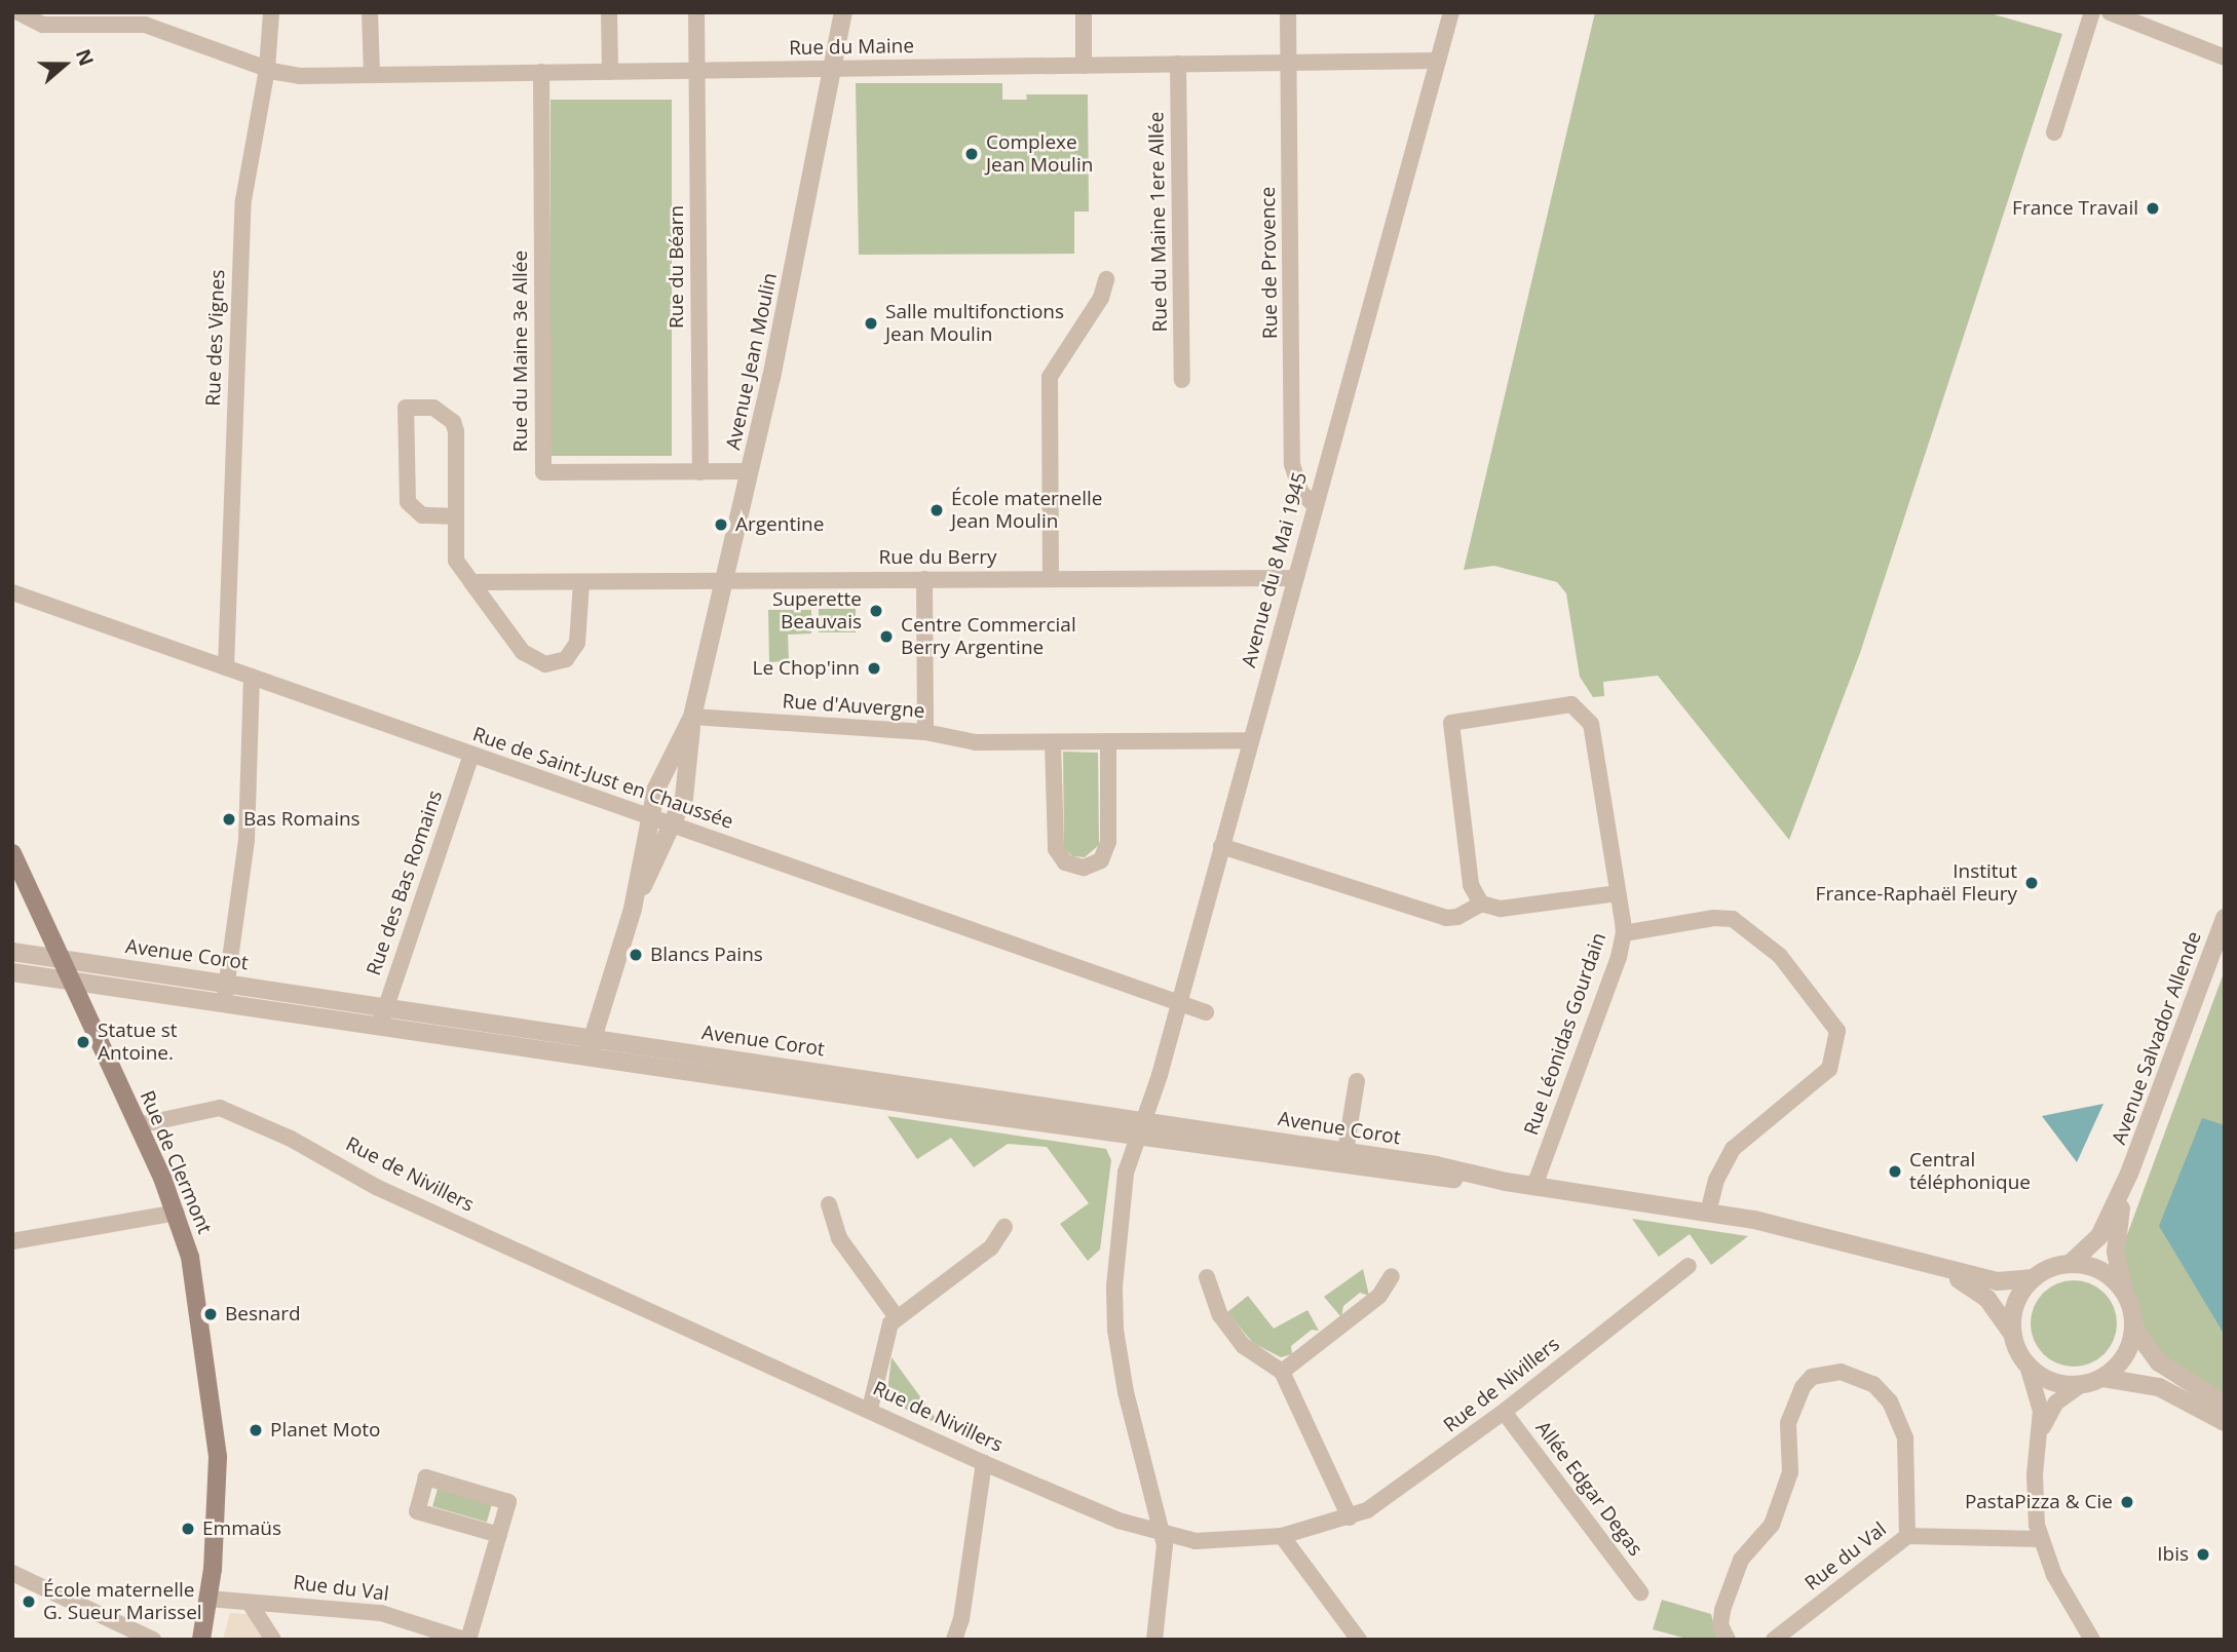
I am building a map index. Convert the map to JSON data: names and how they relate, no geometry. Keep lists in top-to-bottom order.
{
  "streets": {
    "main road": ["Rue de Clermont"],
    "street": [
      "Rue du Maine",
      "Rue du Maine 1ere Allée",
      "Rue de Provence",
      "Rue du Béarn",
      "Rue des Vignes",
      "Rue du Maine 3e Allée",
      "Avenue Jean Moulin",
      "Rue du Berry",
      "Avenue du 8 Mai 1945",
      "Rue d'Auvergne",
      "Rue de Saint-Just en Chaussée",
      "Rue des Bas Romains",
      "Avenue Corot",
      "Rue Léonidas Gourdain",
      "Avenue Salvador Allende",
      "Rue de Nivillers",
      "Allée Edgar Degas",
      "Rue du Val"
    ]
  },
  "crossings": [
    ["Rue du Maine", "Rue du Maine 1ere Allée"],
    ["Rue du Maine", "Rue de Provence"],
    ["Rue du Maine", "Rue du Béarn"],
    ["Rue du Maine", "Rue des Vignes"],
    ["Rue du Maine", "Rue du Maine 3e Allée"],
    ["Rue du Maine", "Avenue Jean Moulin"],
    ["Rue du Maine", "Avenue du 8 Mai 1945"],
    ["Rue de Provence", "Avenue du 8 Mai 1945"],
    ["Rue du Béarn", "Rue du Maine 3e Allée"],
    ["Rue des Vignes", "Rue de Saint-Just en Chaussée"],
    ["Avenue Jean Moulin", "Rue du Berry"],
    ["Avenue Jean Moulin", "Rue d'Auvergne"],
    ["Avenue Jean Moulin", "Rue de Saint-Just en Chaussée"],
    ["Rue du Berry", "Avenue du 8 Mai 1945"],
    ["Avenue du 8 Mai 1945", "Rue d'Auvergne"],
    ["Avenue du 8 Mai 1945", "Rue de Saint-Just en Chaussée"],
    ["Avenue du 8 Mai 1945", "Avenue Corot"],
    ["Avenue du 8 Mai 1945", "Rue de Nivillers"],
    ["Rue de Saint-Just en Chaussée", "Rue des Bas Romains"],
    ["Rue des Bas Romains", "Avenue Corot"],
    ["Avenue Corot", "Rue Léonidas Gourdain"],
    ["Avenue Corot", "Avenue Salvador Allende"],
    ["Avenue Corot", "Rue de Clermont"],
    ["Rue de Clermont", "Rue de Nivillers"],
    ["Rue de Clermont", "Rue du Val"],
    ["Rue de Nivillers", "Allée Edgar Degas"]
  ],
  "places": [
    "Complexe Jean Moulin",
    "France Travail",
    "Salle multifonctions Jean Moulin",
    "École maternelle Jean Moulin",
    "Argentine",
    "Superette Beauvais",
    "Centre Commercial Berry Argentine",
    "Le Chop'inn",
    "Bas Romains",
    "Institut France-Raphaël Fleury",
    "Blancs Pains",
    "Statue st Antoine.",
    "Central téléphonique",
    "Besnard",
    "Planet Moto",
    "PastaPizza & Cie",
    "Emmaüs",
    "Ibis",
    "École maternelle G. Sueur Marissel"
  ],
  "north": "right"
}
